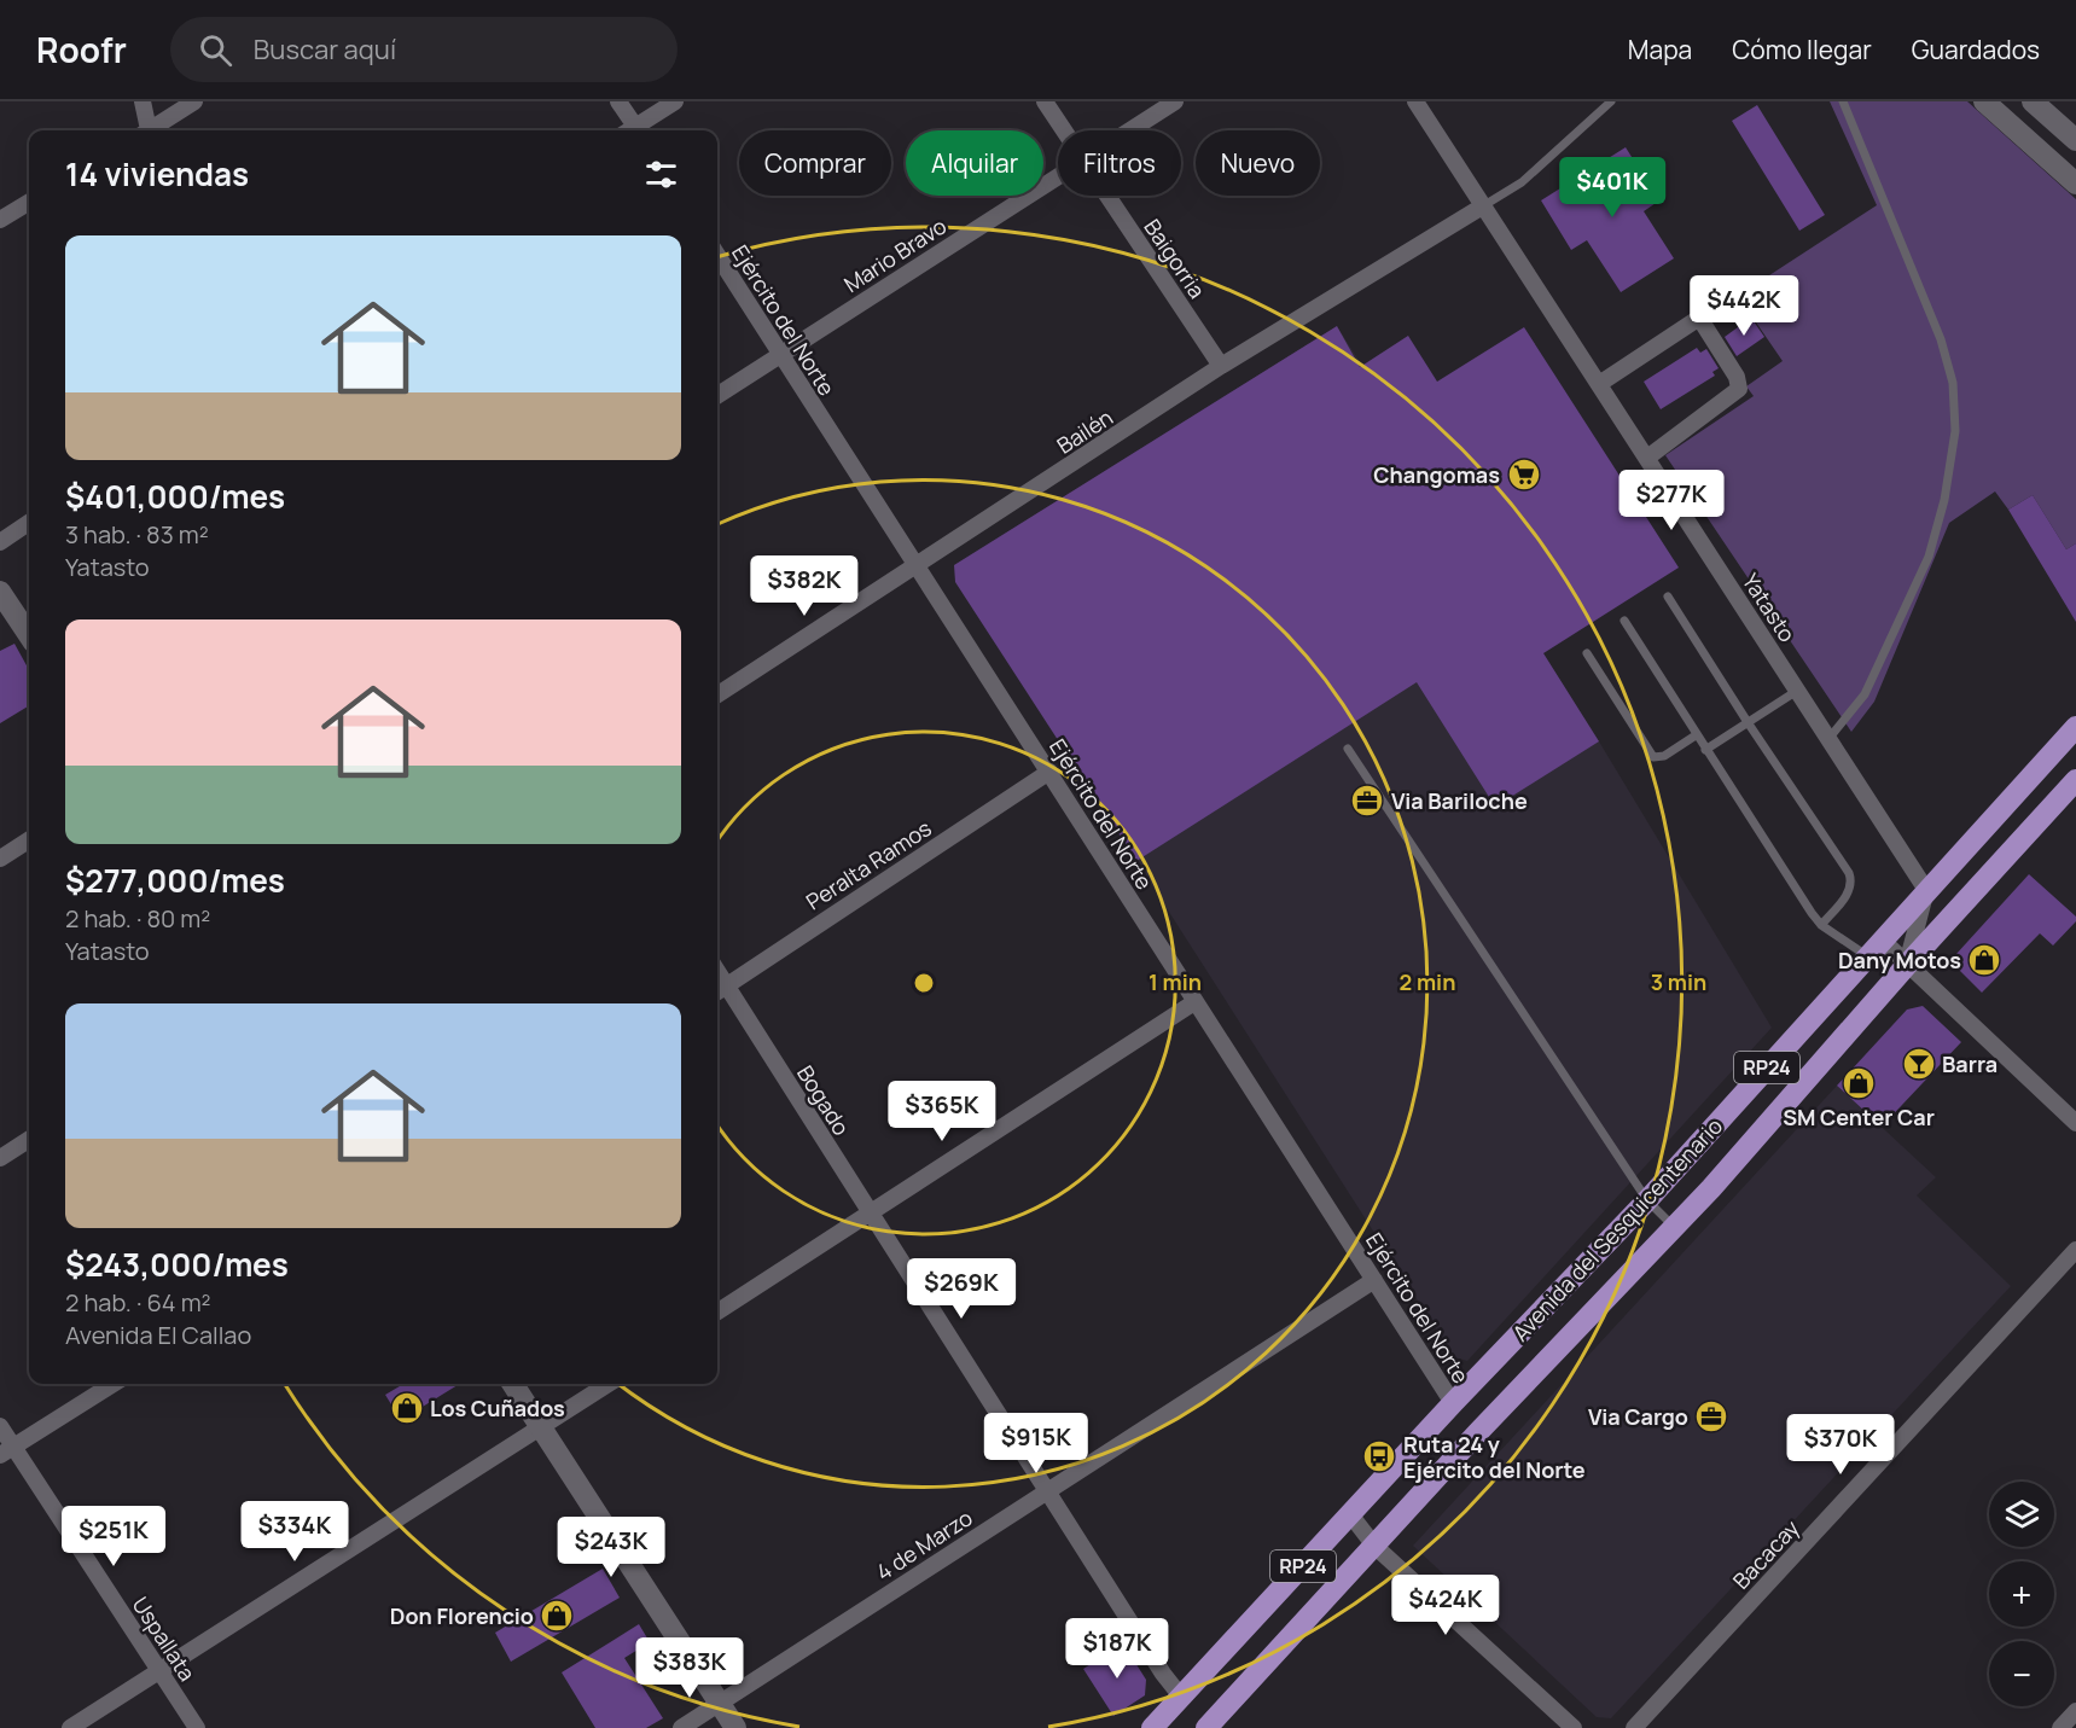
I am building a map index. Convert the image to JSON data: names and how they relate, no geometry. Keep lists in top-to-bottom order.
{
  "streets": {
    "main road": ["RP24", "Avenida del Sesquicentenario"],
    "street": [
      "Mario Bravo",
      "Baigorria",
      "Ejército del Norte",
      "Bailén",
      "Yatasto",
      "Peralta Ramos",
      "Bogado",
      "4 de Marzo",
      "Bacacay",
      "Uspallata"
    ]
  },
  "crossings": [
    ["Mario Bravo", "Ejército del Norte"],
    ["Baigorria", "Bailén"],
    ["Ejército del Norte", "Bailén"],
    ["Ejército del Norte", "Peralta Ramos"],
    ["Ejército del Norte", "Avenida del Sesquicentenario"],
    ["Ejército del Norte", "4 de Marzo"],
    ["Bailén", "Yatasto"],
    ["Yatasto", "Avenida del Sesquicentenario"],
    ["Peralta Ramos", "Bogado"],
    ["Bogado", "Avenida del Sesquicentenario"],
    ["Bogado", "4 de Marzo"]
  ],
  "places": {
    "supermarket": ["Changomas"],
    "office": ["Via Bariloche", "Via Cargo"],
    "shop": [
      "Dany Motos",
      "SM Center Car",
      "Los Cuñados",
      "Don Florencio"
    ],
    "bar": ["Barra"],
    "bus stop": ["Ruta 24 y Ejército del Norte"]
  },
  "page": {
    "header": "Roofr",
    "search": "Buscar aquí",
    "nav": ["Mapa", "Cómo llegar", "Guardados"],
    "chip": [
      "Comprar",
      "Alquilar",
      "Filtros",
      "Nuevo"
    ],
    "heading": "14 viviendas",
    "price": [
      "$401K",
      "$442K",
      "$277K",
      "$382K",
      "$365K",
      "$269K",
      "$915K",
      "$370K",
      "$334K",
      "$251K",
      "$243K",
      "$424K",
      "$187K",
      "$383K"
    ],
    "list": [
      {
        "name": "$401,000/mes",
        "note": "3 hab. · 83 m² · Yatasto"
      },
      {
        "name": "$277,000/mes",
        "note": "2 hab. · 80 m² · Yatasto"
      },
      {
        "name": "$243,000/mes",
        "note": "2 hab. · 64 m² · Avenida El Callao"
      }
    ],
    "map_buttons": ["+", "−"]
  },
  "rings": ["1 min", "2 min", "3 min"]
}
